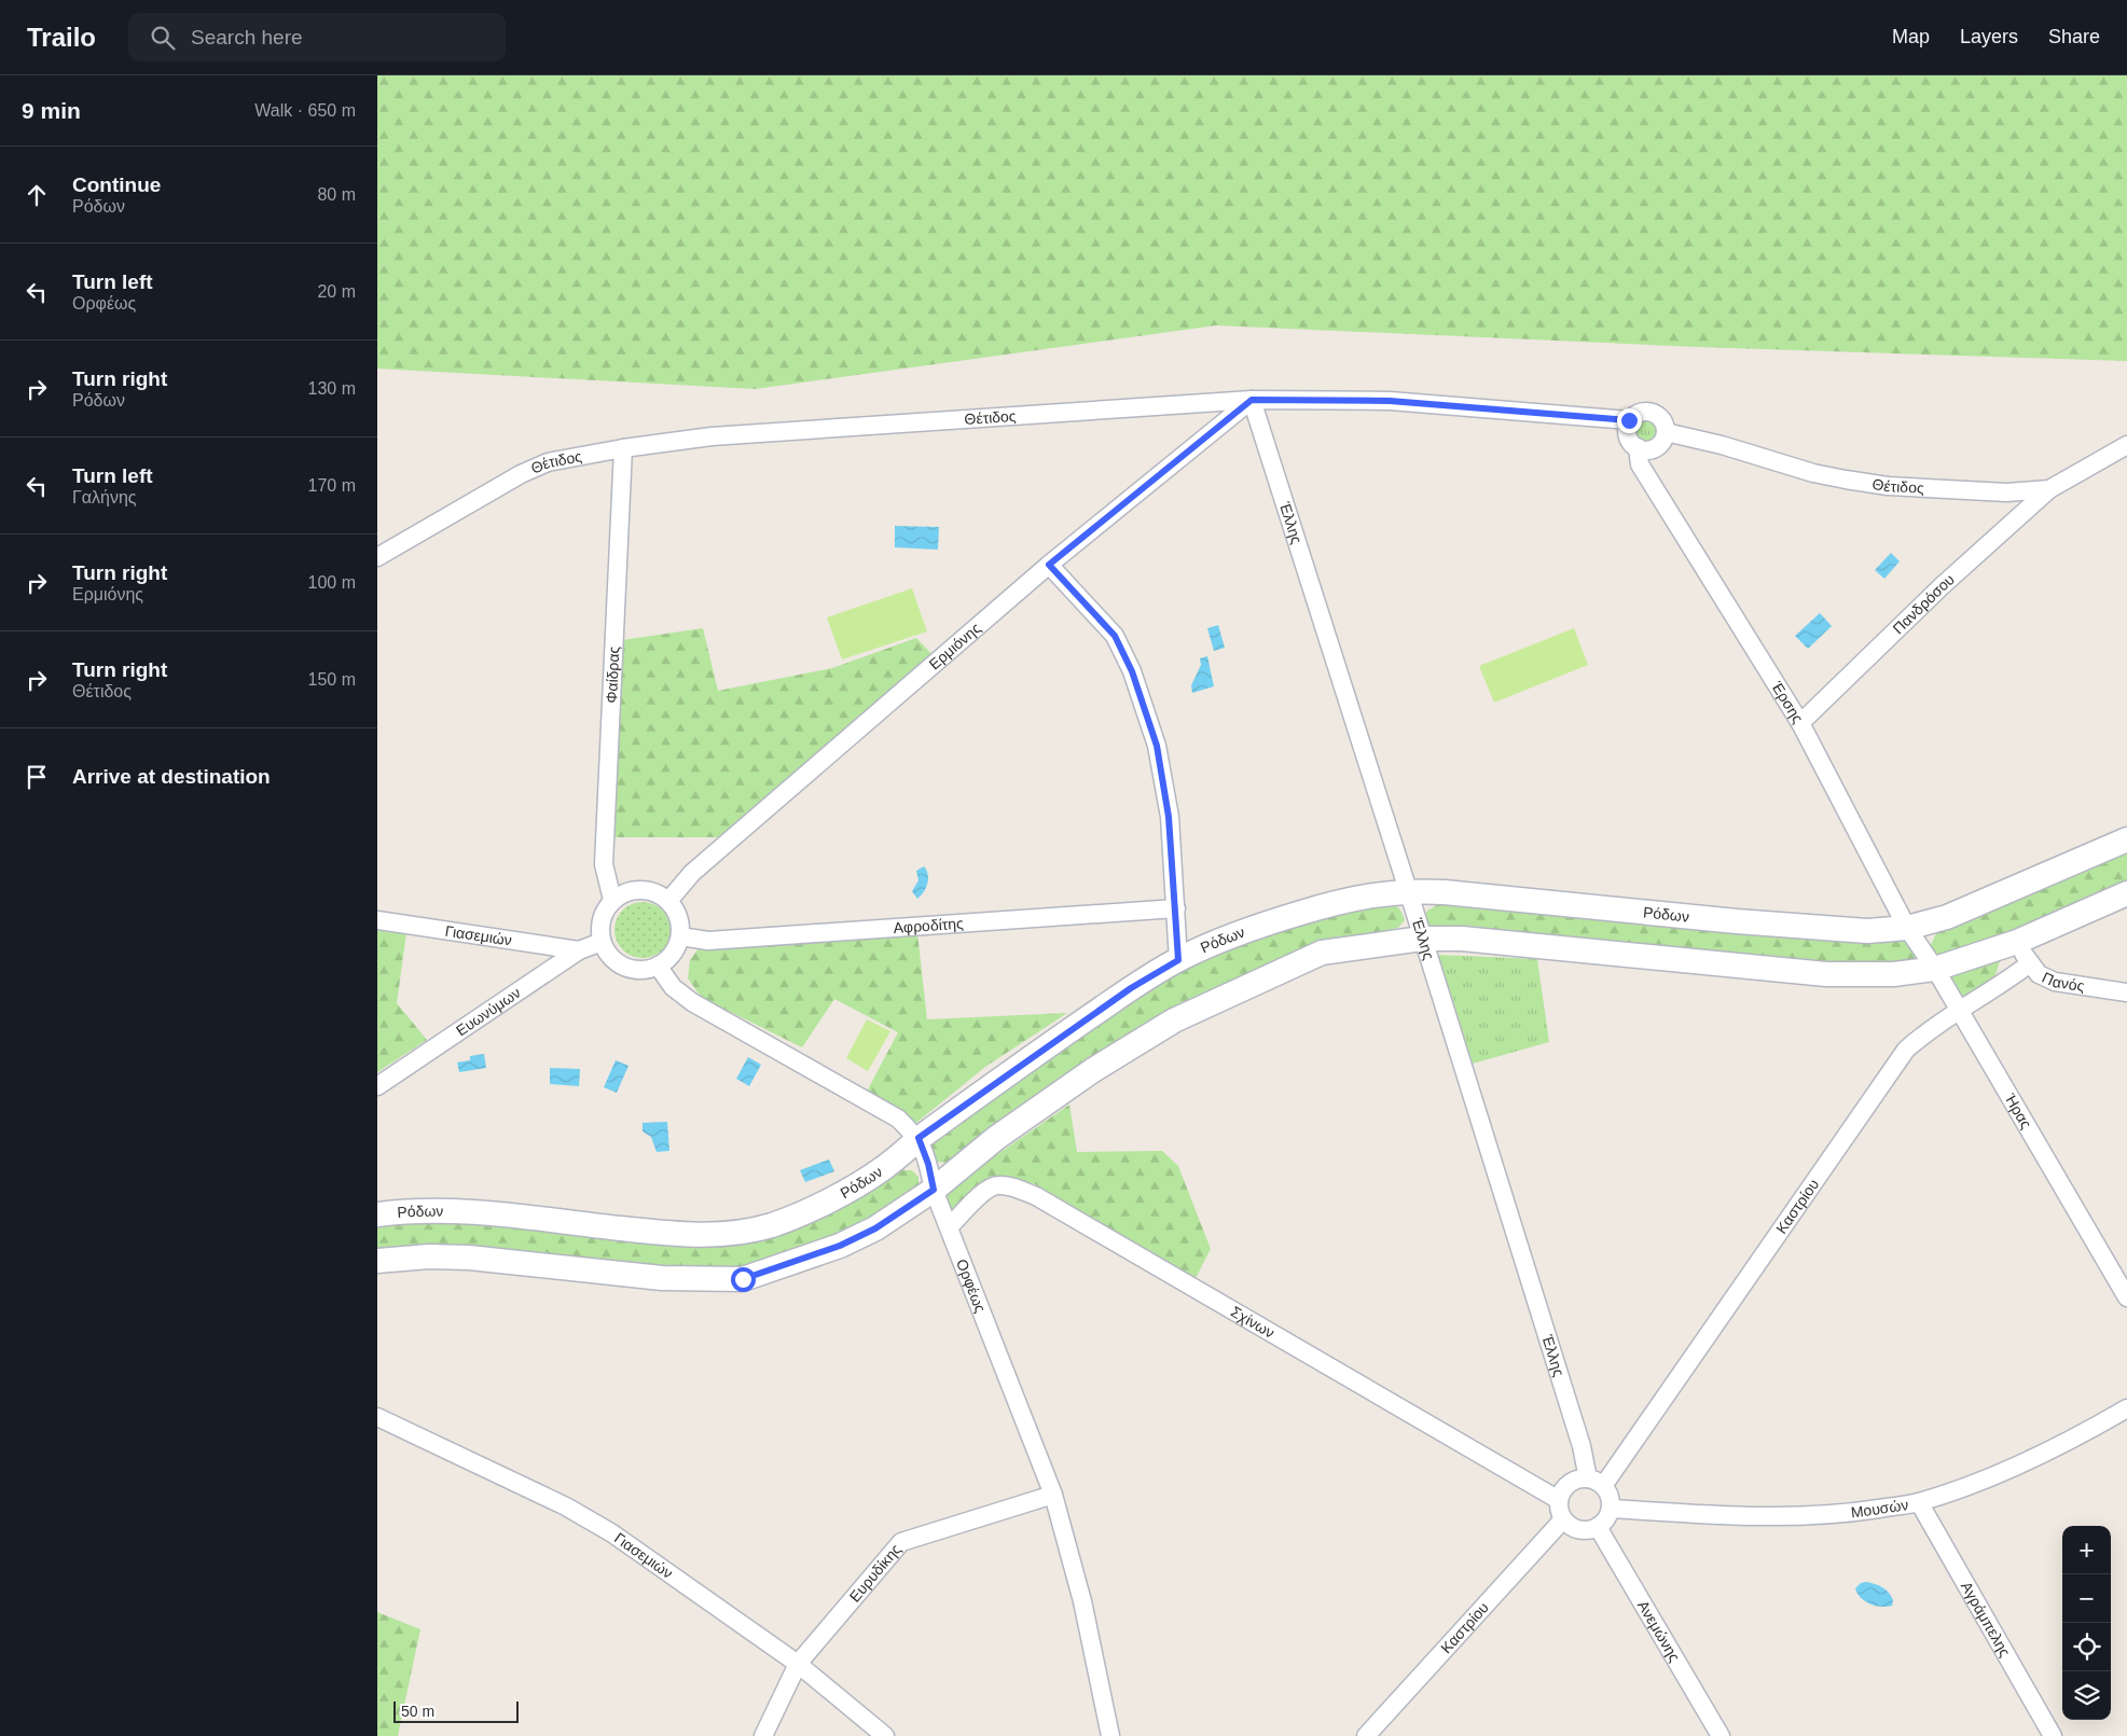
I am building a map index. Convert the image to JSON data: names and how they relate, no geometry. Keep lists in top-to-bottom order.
{
  "streets": {
    "street": [
      "Θέτιδος",
      "Έλλης",
      "Πανδρόσου",
      "Ερμιόνης",
      "Φαίδρας",
      "Έρσης",
      "Ρόδων",
      "Αφροδίτης",
      "Γιασεμιών",
      "Πανός",
      "Ευωνύμων",
      "Ήρας",
      "Καστρίου",
      "Ορφέως",
      "Σχίνων",
      "Μουσών",
      "Ευρυδίκης",
      "Αγράμπελης",
      "Ανεμώνης"
    ]
  },
  "crossings": [
    ["Θέτιδος", "Έλλης"],
    ["Θέτιδος", "Πανδρόσου"],
    ["Θέτιδος", "Ερμιόνης"],
    ["Θέτιδος", "Φαίδρας"],
    ["Θέτιδος", "Έρσης"],
    ["Έλλης", "Ερμιόνης"],
    ["Έλλης", "Ρόδων"],
    ["Έλλης", "Καστρίου"],
    ["Έλλης", "Σχίνων"],
    ["Έλλης", "Μουσών"],
    ["Έλλης", "Ανεμώνης"],
    ["Πανδρόσου", "Έρσης"],
    ["Ερμιόνης", "Φαίδρας"],
    ["Ερμιόνης", "Αφροδίτης"],
    ["Ερμιόνης", "Ευωνύμων"],
    ["Ερμιόνης", "Ορφέως"],
    ["Φαίδρας", "Αφροδίτης"],
    ["Φαίδρας", "Ευωνύμων"],
    ["Φαίδρας", "Ορφέως"],
    ["Έρσης", "Ρόδων"],
    ["Έρσης", "Ήρας"],
    ["Ρόδων", "Ήρας"],
    ["Ρόδων", "Ορφέως"],
    ["Αφροδίτης", "Ευωνύμων"],
    ["Αφροδίτης", "Ορφέως"],
    ["Γιασεμιών", "Ευωνύμων"],
    ["Γιασεμιών", "Ευρυδίκης"],
    ["Πανός", "Καστρίου"],
    ["Ευωνύμων", "Ορφέως"],
    ["Ήρας", "Καστρίου"],
    ["Καστρίου", "Σχίνων"],
    ["Καστρίου", "Μουσών"],
    ["Καστρίου", "Ανεμώνης"],
    ["Ορφέως", "Σχίνων"],
    ["Ορφέως", "Ευρυδίκης"],
    ["Σχίνων", "Μουσών"],
    ["Σχίνων", "Ανεμώνης"],
    ["Μουσών", "Αγράμπελης"],
    ["Μουσών", "Ανεμώνης"]
  ],
  "scale_bar": "50 m",
  "page": {
    "header": "Trailo",
    "search": "Search here",
    "nav": ["Map", "Layers", "Share"],
    "heading": ["9 min", "Walk · 650 m"],
    "list": [
      ["Continue", "Ρόδων", "80 m"],
      ["Turn left", "Ορφέως", "20 m"],
      ["Turn right", "Ρόδων", "130 m"],
      ["Turn left", "Γαλήνης", "170 m"],
      ["Turn right", "Ερμιόνης", "100 m"],
      ["Turn right", "Θέτιδος", "150 m"],
      "Arrive at destination"
    ],
    "map_buttons": ["+", "−"],
    "scale": "50 m"
  }
}
